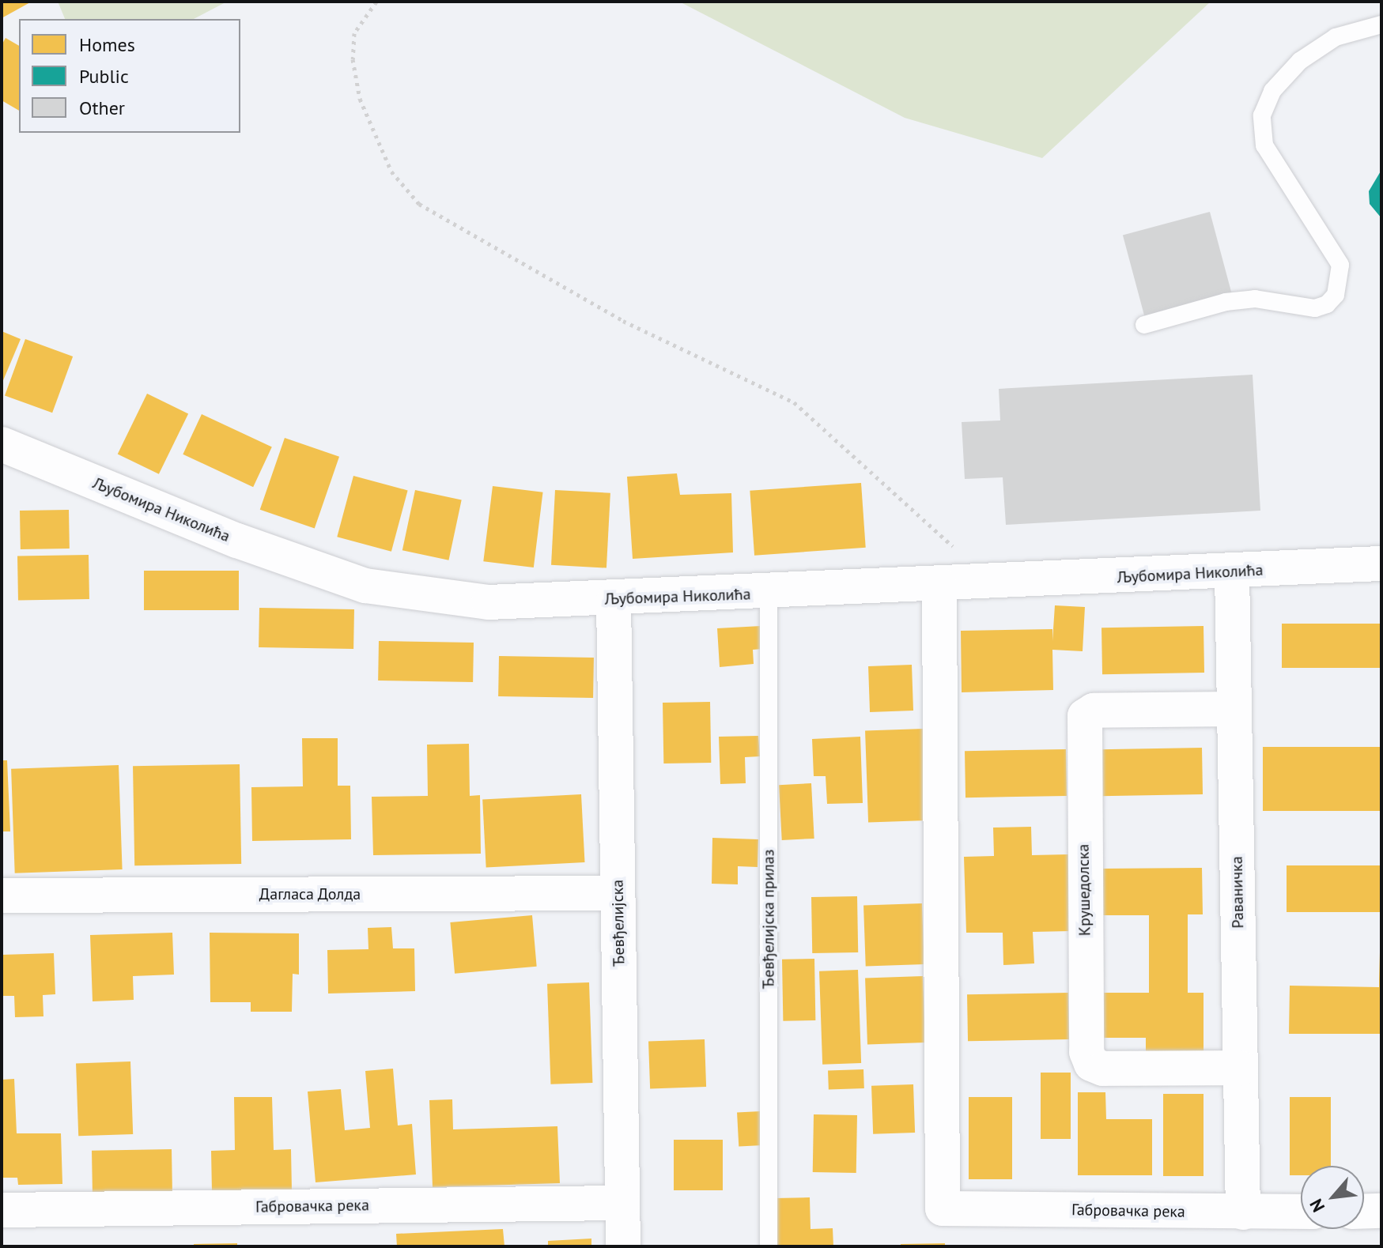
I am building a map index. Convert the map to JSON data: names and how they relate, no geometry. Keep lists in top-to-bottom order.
{
  "streets": {
    "street": [
      "Љубомира Николића",
      "Крушедолска",
      "Раваничка",
      "Дагласа Долда",
      "Ђевђелијска",
      "Габровачка река"
    ],
    "lane": ["Ђевђелијска прилаз"]
  },
  "crossings": [
    ["Љубомира Николића", "Раваничка"],
    ["Љубомира Николића", "Ђевђелијска прилаз"],
    ["Љубомира Николића", "Ђевђелијска"],
    ["Љубомира Николића", "Габровачка река"],
    ["Крушедолска", "Раваничка"],
    ["Раваничка", "Габровачка река"],
    ["Дагласа Долда", "Ђевђелијска"],
    ["Ђевђелијска", "Габровачка река"]
  ],
  "legend": ["Homes", "Public", "Other"],
  "north": "bottom left"
}
